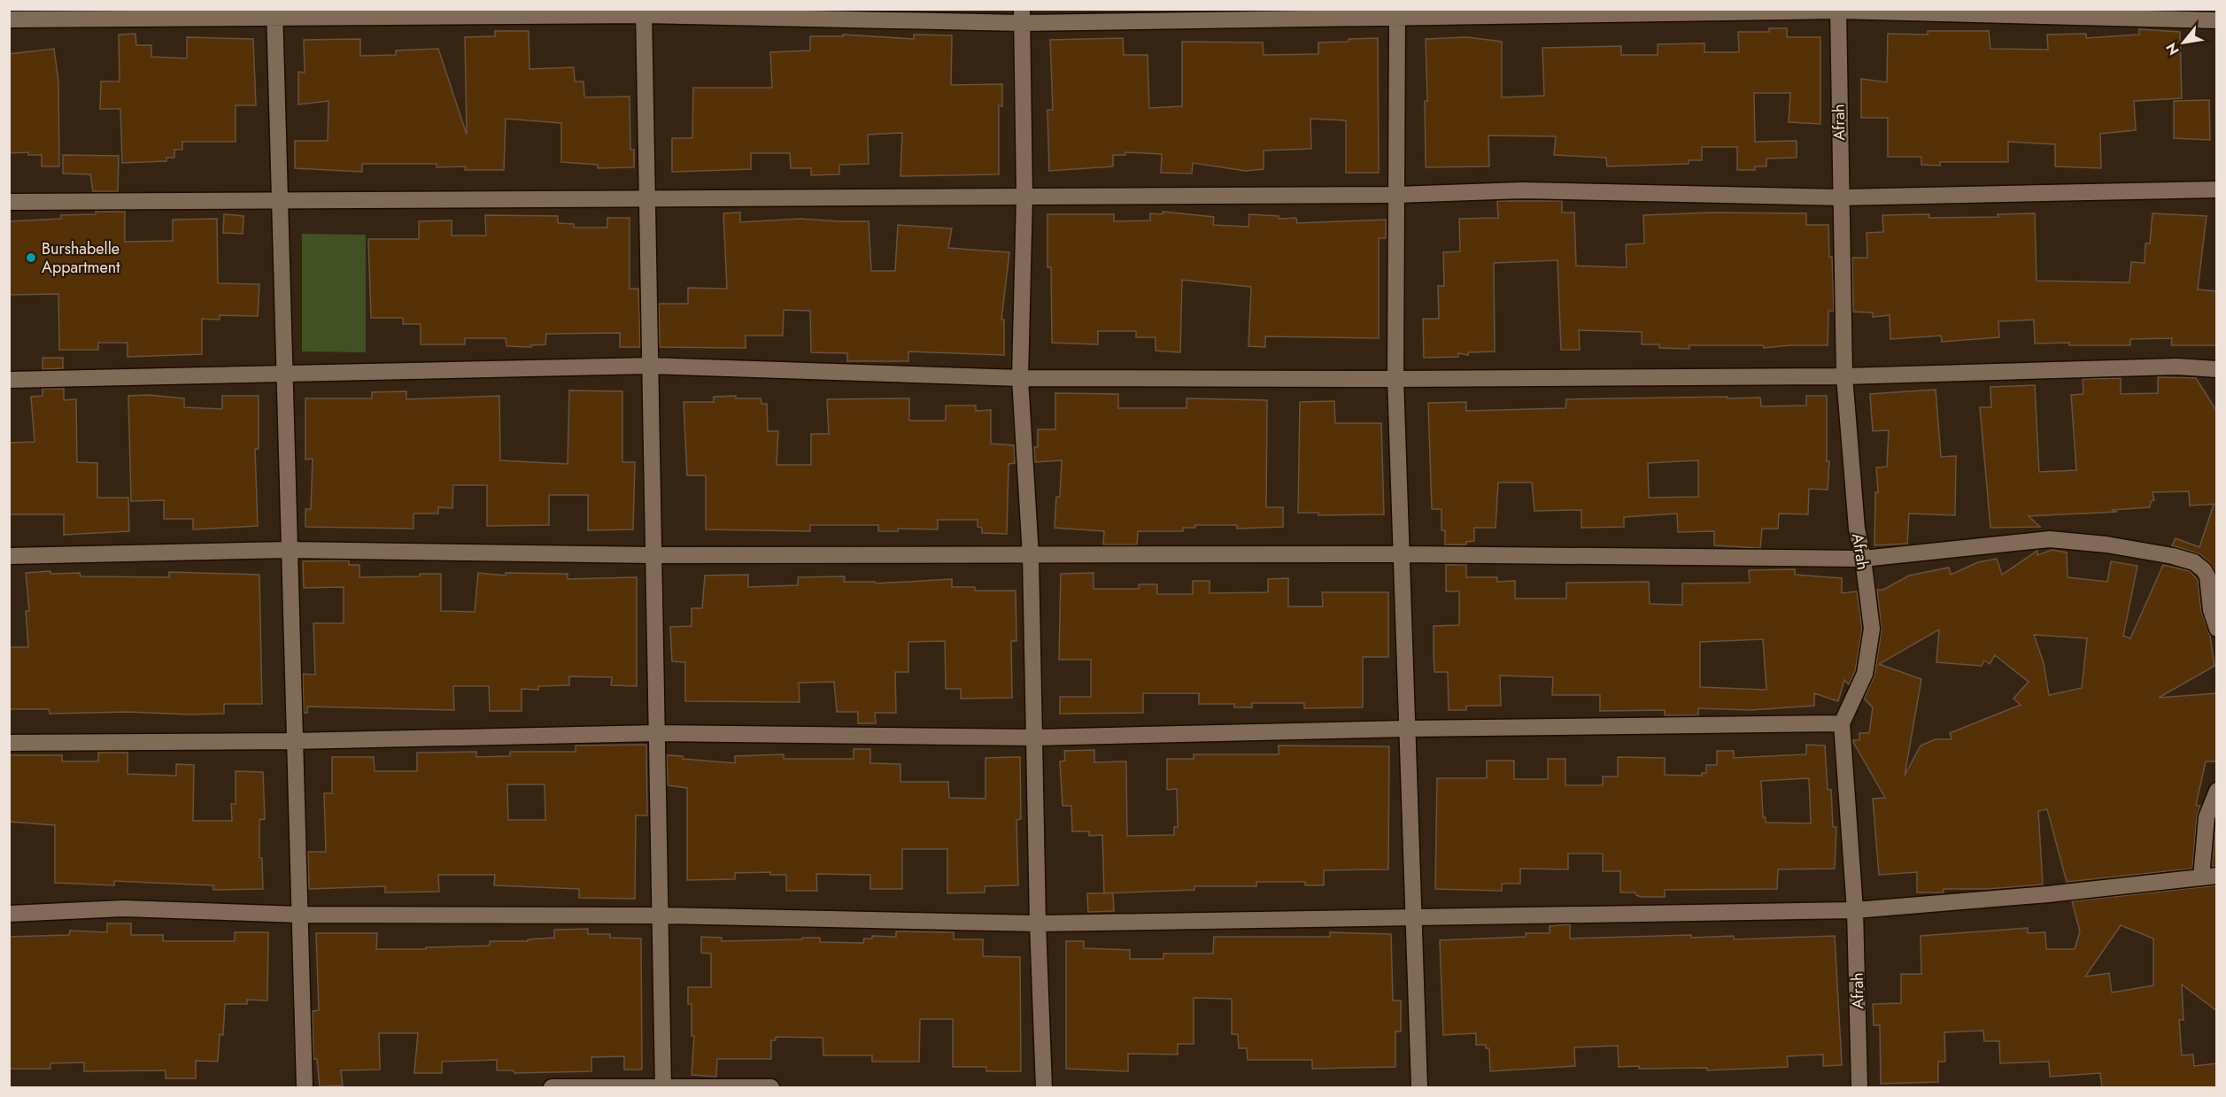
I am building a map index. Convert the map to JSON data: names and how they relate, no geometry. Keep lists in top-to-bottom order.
{
  "streets": {
    "street": ["Afrah"]
  },
  "places": ["Burshabelle Appartment"],
  "north": "bottom left"
}
